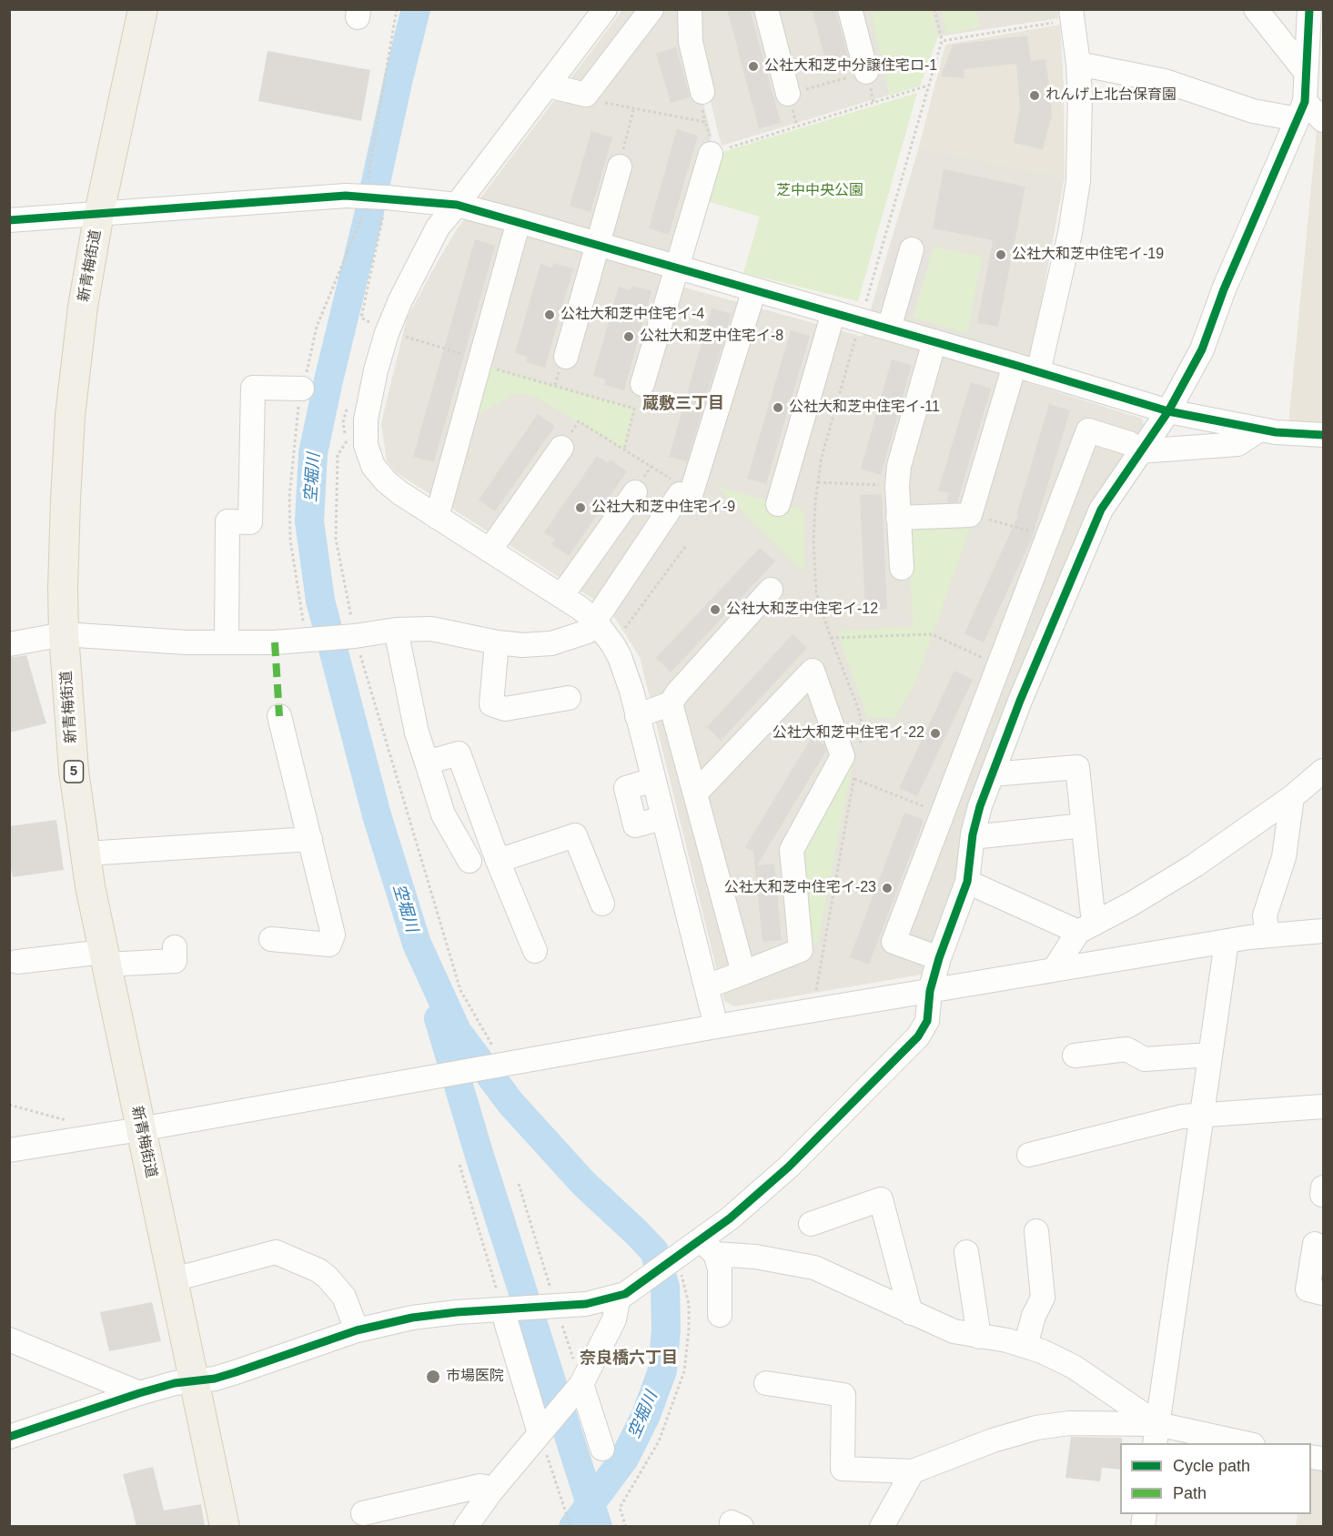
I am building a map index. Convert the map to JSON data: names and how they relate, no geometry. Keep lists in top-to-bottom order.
{
  "streets": {
    "main road": ["新青梅街道", "5"]
  },
  "districts": ["蔵敷三丁目", "奈良橋六丁目"],
  "water": ["空堀川"],
  "parks": ["芝中中央公園"],
  "places": [
    "公社大和芝中分譲住宅ロ-1",
    "れんげ上北台保育園",
    "公社大和芝中住宅イ-19",
    "公社大和芝中住宅イ-4",
    "公社大和芝中住宅イ-8",
    "公社大和芝中住宅イ-11",
    "公社大和芝中住宅イ-9",
    "公社大和芝中住宅イ-12",
    "公社大和芝中住宅イ-22",
    "公社大和芝中住宅イ-23",
    "市場医院"
  ],
  "legend": ["Cycle path", "Path"]
}
